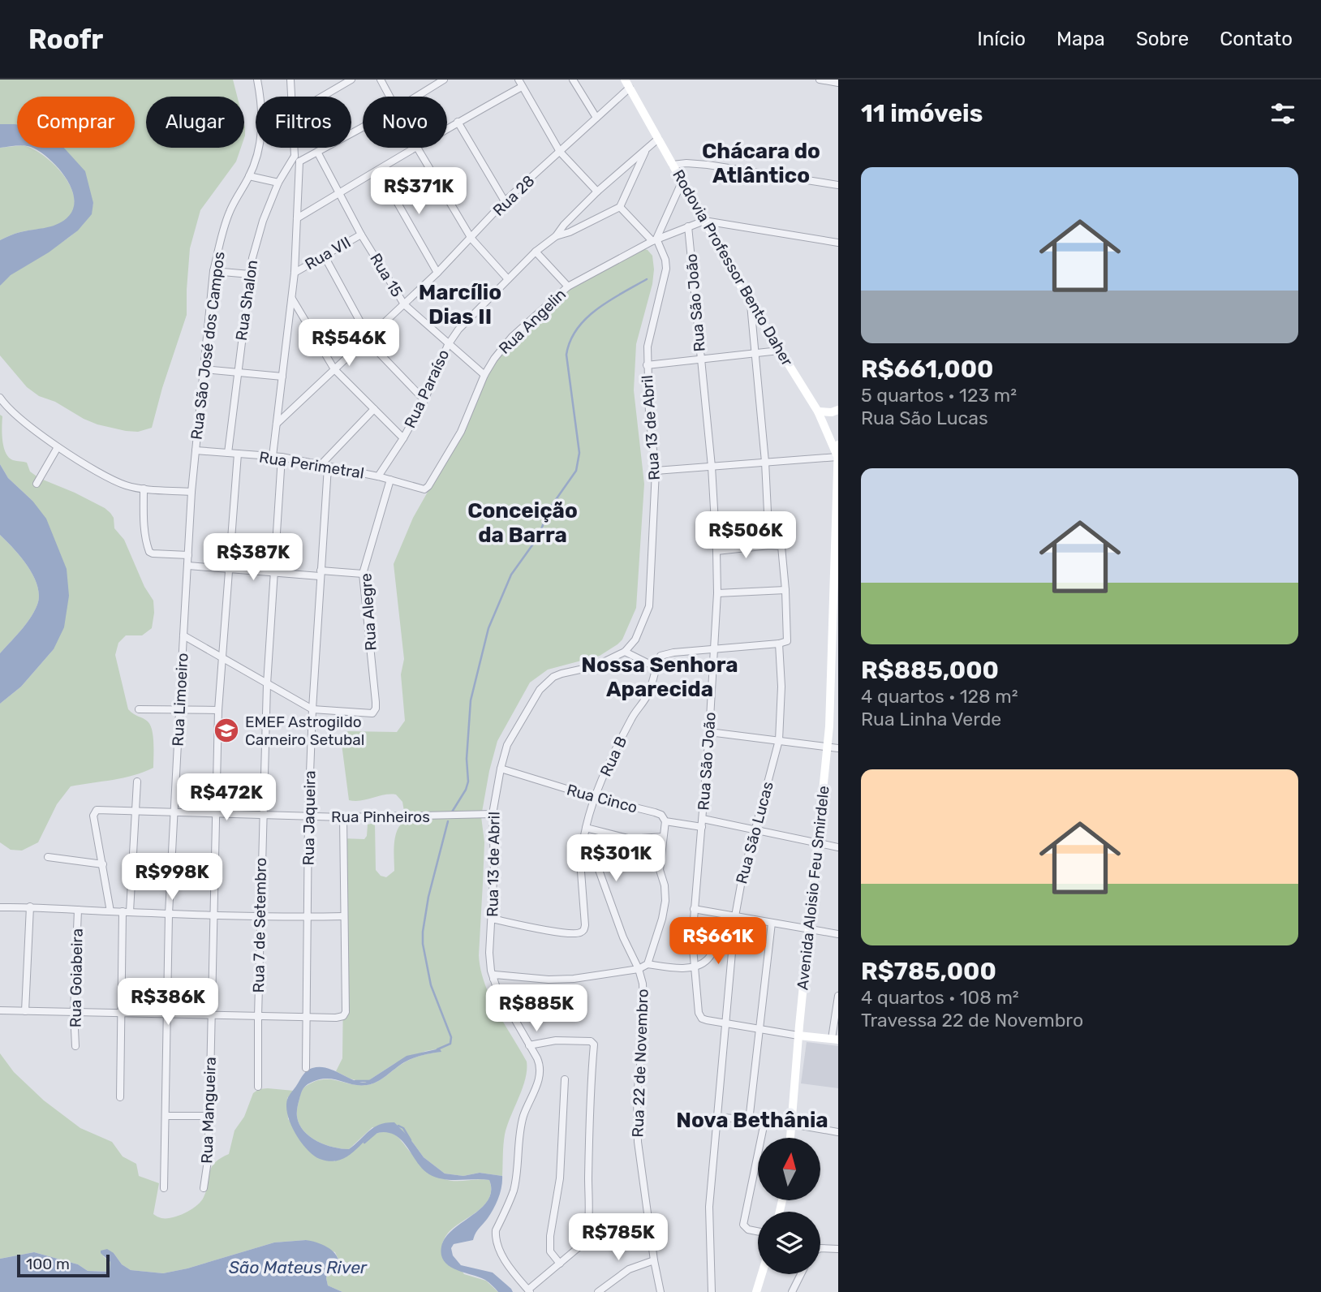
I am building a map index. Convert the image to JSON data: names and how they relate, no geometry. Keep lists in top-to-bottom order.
{
  "streets": {
    "street": [
      "Rua 28",
      "Rua VII",
      "Rodovia Professor Bento Daher",
      "Rua 15",
      "Rua Shalon",
      "Rua São João",
      "Rua Angelin",
      "Rua São José dos Campos",
      "Rua Paraíso",
      "Rua 13 de Abril",
      "Rua Perimetral",
      "Rua Alegre",
      "Rua Limoeiro",
      "Rua B",
      "Rua Cinco",
      "Rua Pinheiros",
      "Rua Jaqueira",
      "Rua São Lucas",
      "Avenida Aloisio Feu Smirdele",
      "Rua 7 de Setembro",
      "Rua Goiabeira",
      "Rua 22 de Novembro",
      "Rua Mangueira"
    ]
  },
  "crossings": [
    ["Rua 28", "Rodovia Professor Bento Daher"],
    ["Rua 28", "Rua 15"],
    ["Rua VII", "Rua 15"],
    ["Rodovia Professor Bento Daher", "Rua Angelin"],
    ["Rodovia Professor Bento Daher", "Rua Paraíso"],
    ["Rodovia Professor Bento Daher", "Avenida Aloisio Feu Smirdele"],
    ["Rua 15", "Rua Angelin"],
    ["Rua 15", "Rua Paraíso"],
    ["Rua Shalon", "Rua Perimetral"],
    ["Rua São João", "Rua Angelin"],
    ["Rua São João", "Rua Cinco"],
    ["Rua São João", "Rua São Lucas"],
    ["Rua Angelin", "Rua 13 de Abril"],
    ["Rua Angelin", "Rua Perimetral"],
    ["Rua São José dos Campos", "Rua Perimetral"],
    ["Rua São José dos Campos", "Rua Limoeiro"],
    ["Rua Paraíso", "Rua Perimetral"],
    ["Rua 13 de Abril", "Rua B"],
    ["Rua 13 de Abril", "Rua Cinco"],
    ["Rua 13 de Abril", "Rua Pinheiros"],
    ["Rua Perimetral", "Rua Alegre"],
    ["Rua Perimetral", "Rua Limoeiro"],
    ["Rua Perimetral", "Rua Jaqueira"],
    ["Rua Perimetral", "Rua 7 de Setembro"],
    ["Rua Perimetral", "Rua Mangueira"],
    ["Rua Alegre", "Rua Jaqueira"],
    ["Rua Limoeiro", "Rua Pinheiros"],
    ["Rua B", "Rua Cinco"],
    ["Rua Pinheiros", "Rua Jaqueira"],
    ["Rua Pinheiros", "Rua 7 de Setembro"],
    ["Rua Pinheiros", "Rua Mangueira"]
  ],
  "districts": [
    "Chácara do Atlântico",
    "Marcílio Dias II",
    "Conceição da Barra",
    "Nossa Senhora Aparecida",
    "Nova Bethânia"
  ],
  "water": ["São Mateus River"],
  "places": {
    "school or university": ["EMEF Astrogildo Carneiro Setubal"]
  },
  "scale_bar": "100 m",
  "north": "top",
  "page": {
    "header": "Roofr",
    "nav": [
      "Início",
      "Mapa",
      "Sobre",
      "Contato"
    ],
    "heading": "11 imóveis",
    "chip": [
      "Comprar",
      "Alugar",
      "Filtros",
      "Novo"
    ],
    "list": [
      {
        "name": "R$661,000",
        "note": "5 quartos · 123 m² · Rua São Lucas"
      },
      {
        "name": "R$885,000",
        "note": "4 quartos · 128 m² · Rua Linha Verde"
      },
      {
        "name": "R$785,000",
        "note": "4 quartos · 108 m² · Travessa 22 de Novembro"
      }
    ],
    "price": [
      "R$371K",
      "R$546K",
      "R$506K",
      "R$387K",
      "R$472K",
      "R$301K",
      "R$998K",
      "R$661K",
      "R$386K",
      "R$885K",
      "R$785K"
    ],
    "scale": "100 m"
  }
}
